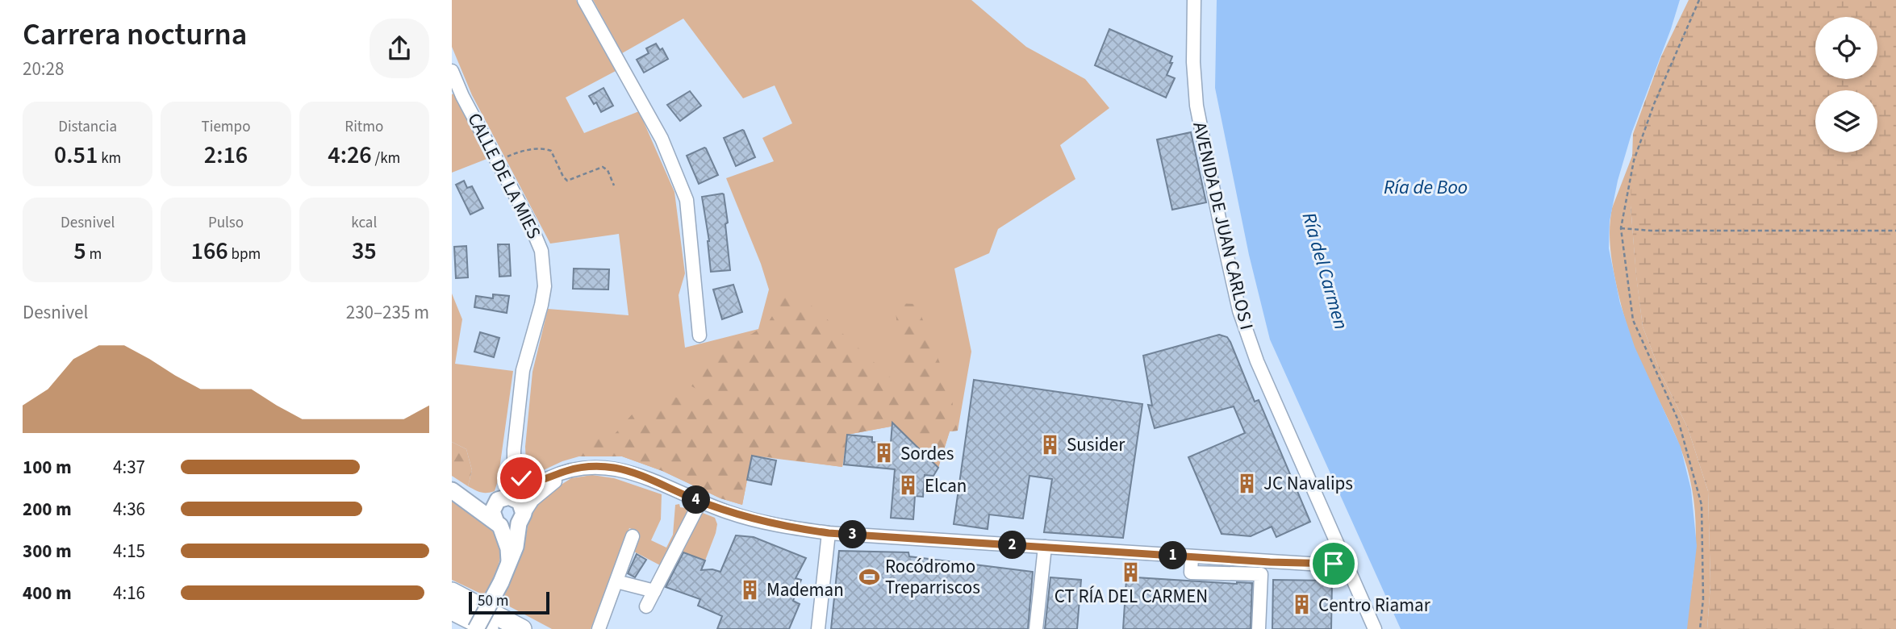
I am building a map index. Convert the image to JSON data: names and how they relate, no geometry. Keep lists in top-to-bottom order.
{
  "streets": {
    "street": ["CALLE DE LA MIES", "AVENIDA DE JUAN CARLOS I"]
  },
  "water": ["Ría de Boo", "Ría del Carmen"],
  "places": {
    "building": [
      "Susider",
      "Sordes",
      "JC Navalips",
      "Elcan",
      "CT RÍA DEL CARMEN",
      "Mademan",
      "Centro Riamar"
    ],
    "sports": ["Rocódromo Treparriscos"]
  },
  "scale_bar": "50 m",
  "page": {
    "heading": ["Carrera nocturna", "20:28"],
    "stats": [
      ["Distancia", "0.51 km"],
      ["Tiempo", "2:16"],
      ["Ritmo", "4:26 /km"],
      ["Desnivel", "5 m"],
      ["Pulso", "166 bpm"],
      ["kcal", "35"]
    ],
    "chart": ["Desnivel", "230–235 m"],
    "list": [
      {
        "name": "100 m",
        "note": "4:37"
      },
      {
        "name": "200 m",
        "note": "4:36"
      },
      {
        "name": "300 m",
        "note": "4:15"
      },
      {
        "name": "400 m",
        "note": "4:16"
      }
    ],
    "pins": [
      "4",
      "3",
      "2",
      "1"
    ],
    "scale": "50 m"
  }
}
